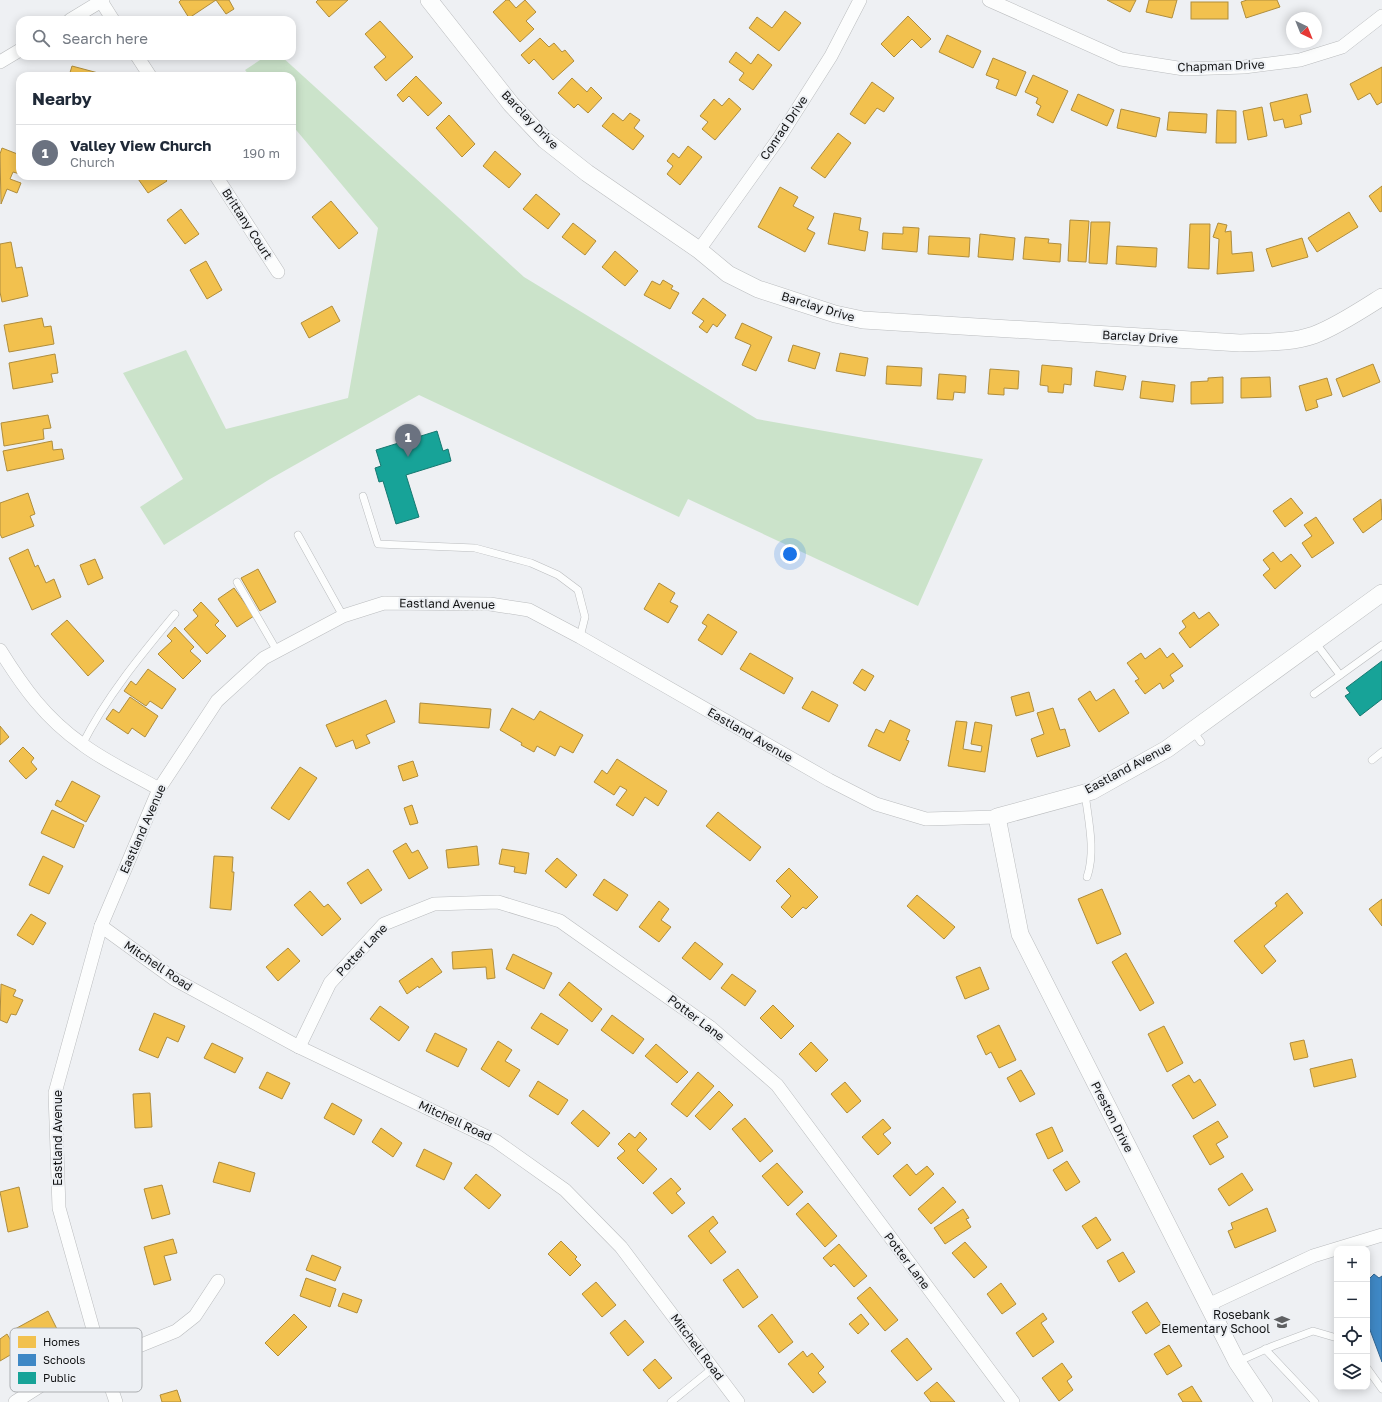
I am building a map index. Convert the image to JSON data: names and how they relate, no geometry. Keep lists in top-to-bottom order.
{
  "streets": {
    "street": [
      "Chapman Drive",
      "Barclay Drive",
      "Conrad Drive",
      "Brittany Court",
      "Eastland Avenue",
      "Potter Lane",
      "Mitchell Road",
      "Preston Drive"
    ]
  },
  "crossings": [
    ["Barclay Drive", "Conrad Drive"],
    ["Eastland Avenue", "Mitchell Road"],
    ["Eastland Avenue", "Preston Drive"],
    ["Potter Lane", "Mitchell Road"]
  ],
  "places": {
    "school or university": ["Rosebank Elementary School"]
  },
  "legend": ["Homes", "Schools", "Public"],
  "north": "bottom right",
  "page": {
    "search": "Search here",
    "heading": "Nearby",
    "list": [
      {
        "mark": "1",
        "name": "Valley View Church",
        "note": "Church",
        "value": "190 m"
      }
    ],
    "pins": "1",
    "map_buttons": ["+", "−"]
  }
}
